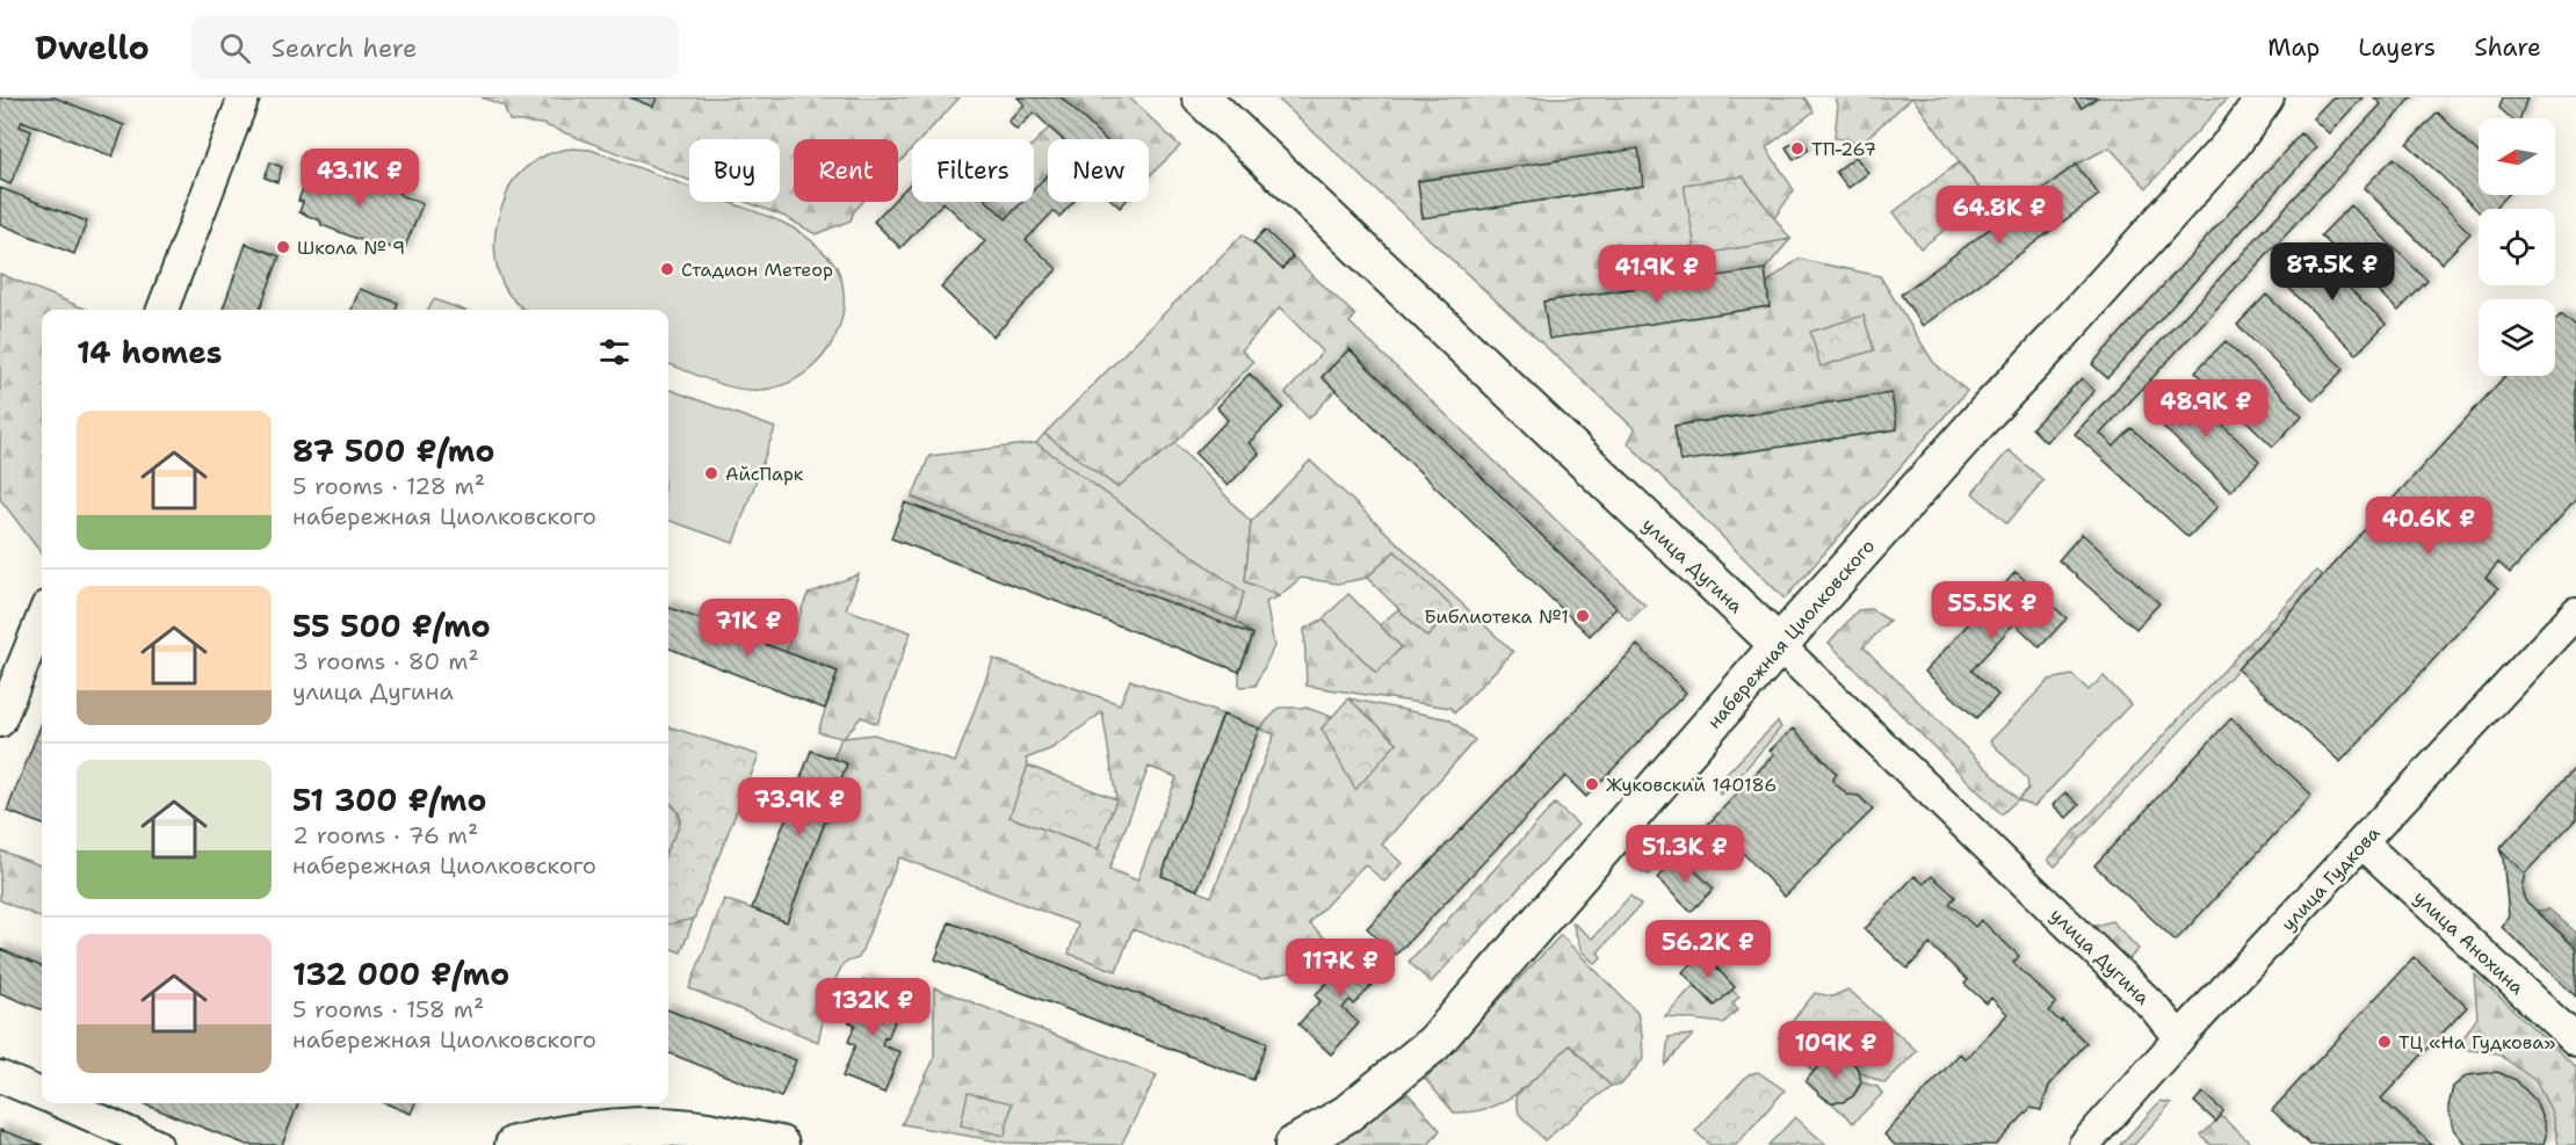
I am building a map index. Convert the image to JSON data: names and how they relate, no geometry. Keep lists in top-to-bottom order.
{
  "streets": {
    "main road": ["улица Дугина", "набережная Циолковского"],
    "street": ["улица Гудкова", "улица Анохина"]
  },
  "crossings": [
    ["улица Дугина", "набережная Циолковского"],
    ["улица Дугина", "улица Гудкова"],
    ["улица Гудкова", "улица Анохина"]
  ],
  "places": [
    "ТП-267",
    "Школа № 9",
    "Стадион Метеор",
    "АйсПарк",
    "Библиотека №1",
    "Жуковский 140186",
    "ТЦ «На Гудкова»"
  ],
  "north": "left",
  "page": {
    "header": "Dwello",
    "search": "Search here",
    "nav": ["Map", "Layers", "Share"],
    "chip": [
      "Buy",
      "Rent",
      "Filters",
      "New"
    ],
    "price": [
      "43.1K ₽",
      "64.8K ₽",
      "87.5K ₽",
      "41.9K ₽",
      "48.9K ₽",
      "40.6K ₽",
      "55.5K ₽",
      "71K ₽",
      "73.9K ₽",
      "51.3K ₽",
      "56.2K ₽",
      "117K ₽",
      "132K ₽",
      "109K ₽"
    ],
    "heading": "14 homes",
    "list": [
      {
        "name": "87 500 ₽/mo",
        "note": "5 rooms · 128 m² · набережная Циолковского"
      },
      {
        "name": "55 500 ₽/mo",
        "note": "3 rooms · 80 m² · улица Дугина"
      },
      {
        "name": "51 300 ₽/mo",
        "note": "2 rooms · 76 m² · набережная Циолковского"
      },
      {
        "name": "132 000 ₽/mo",
        "note": "5 rooms · 158 m² · набережная Циолковского"
      }
    ]
  }
}
